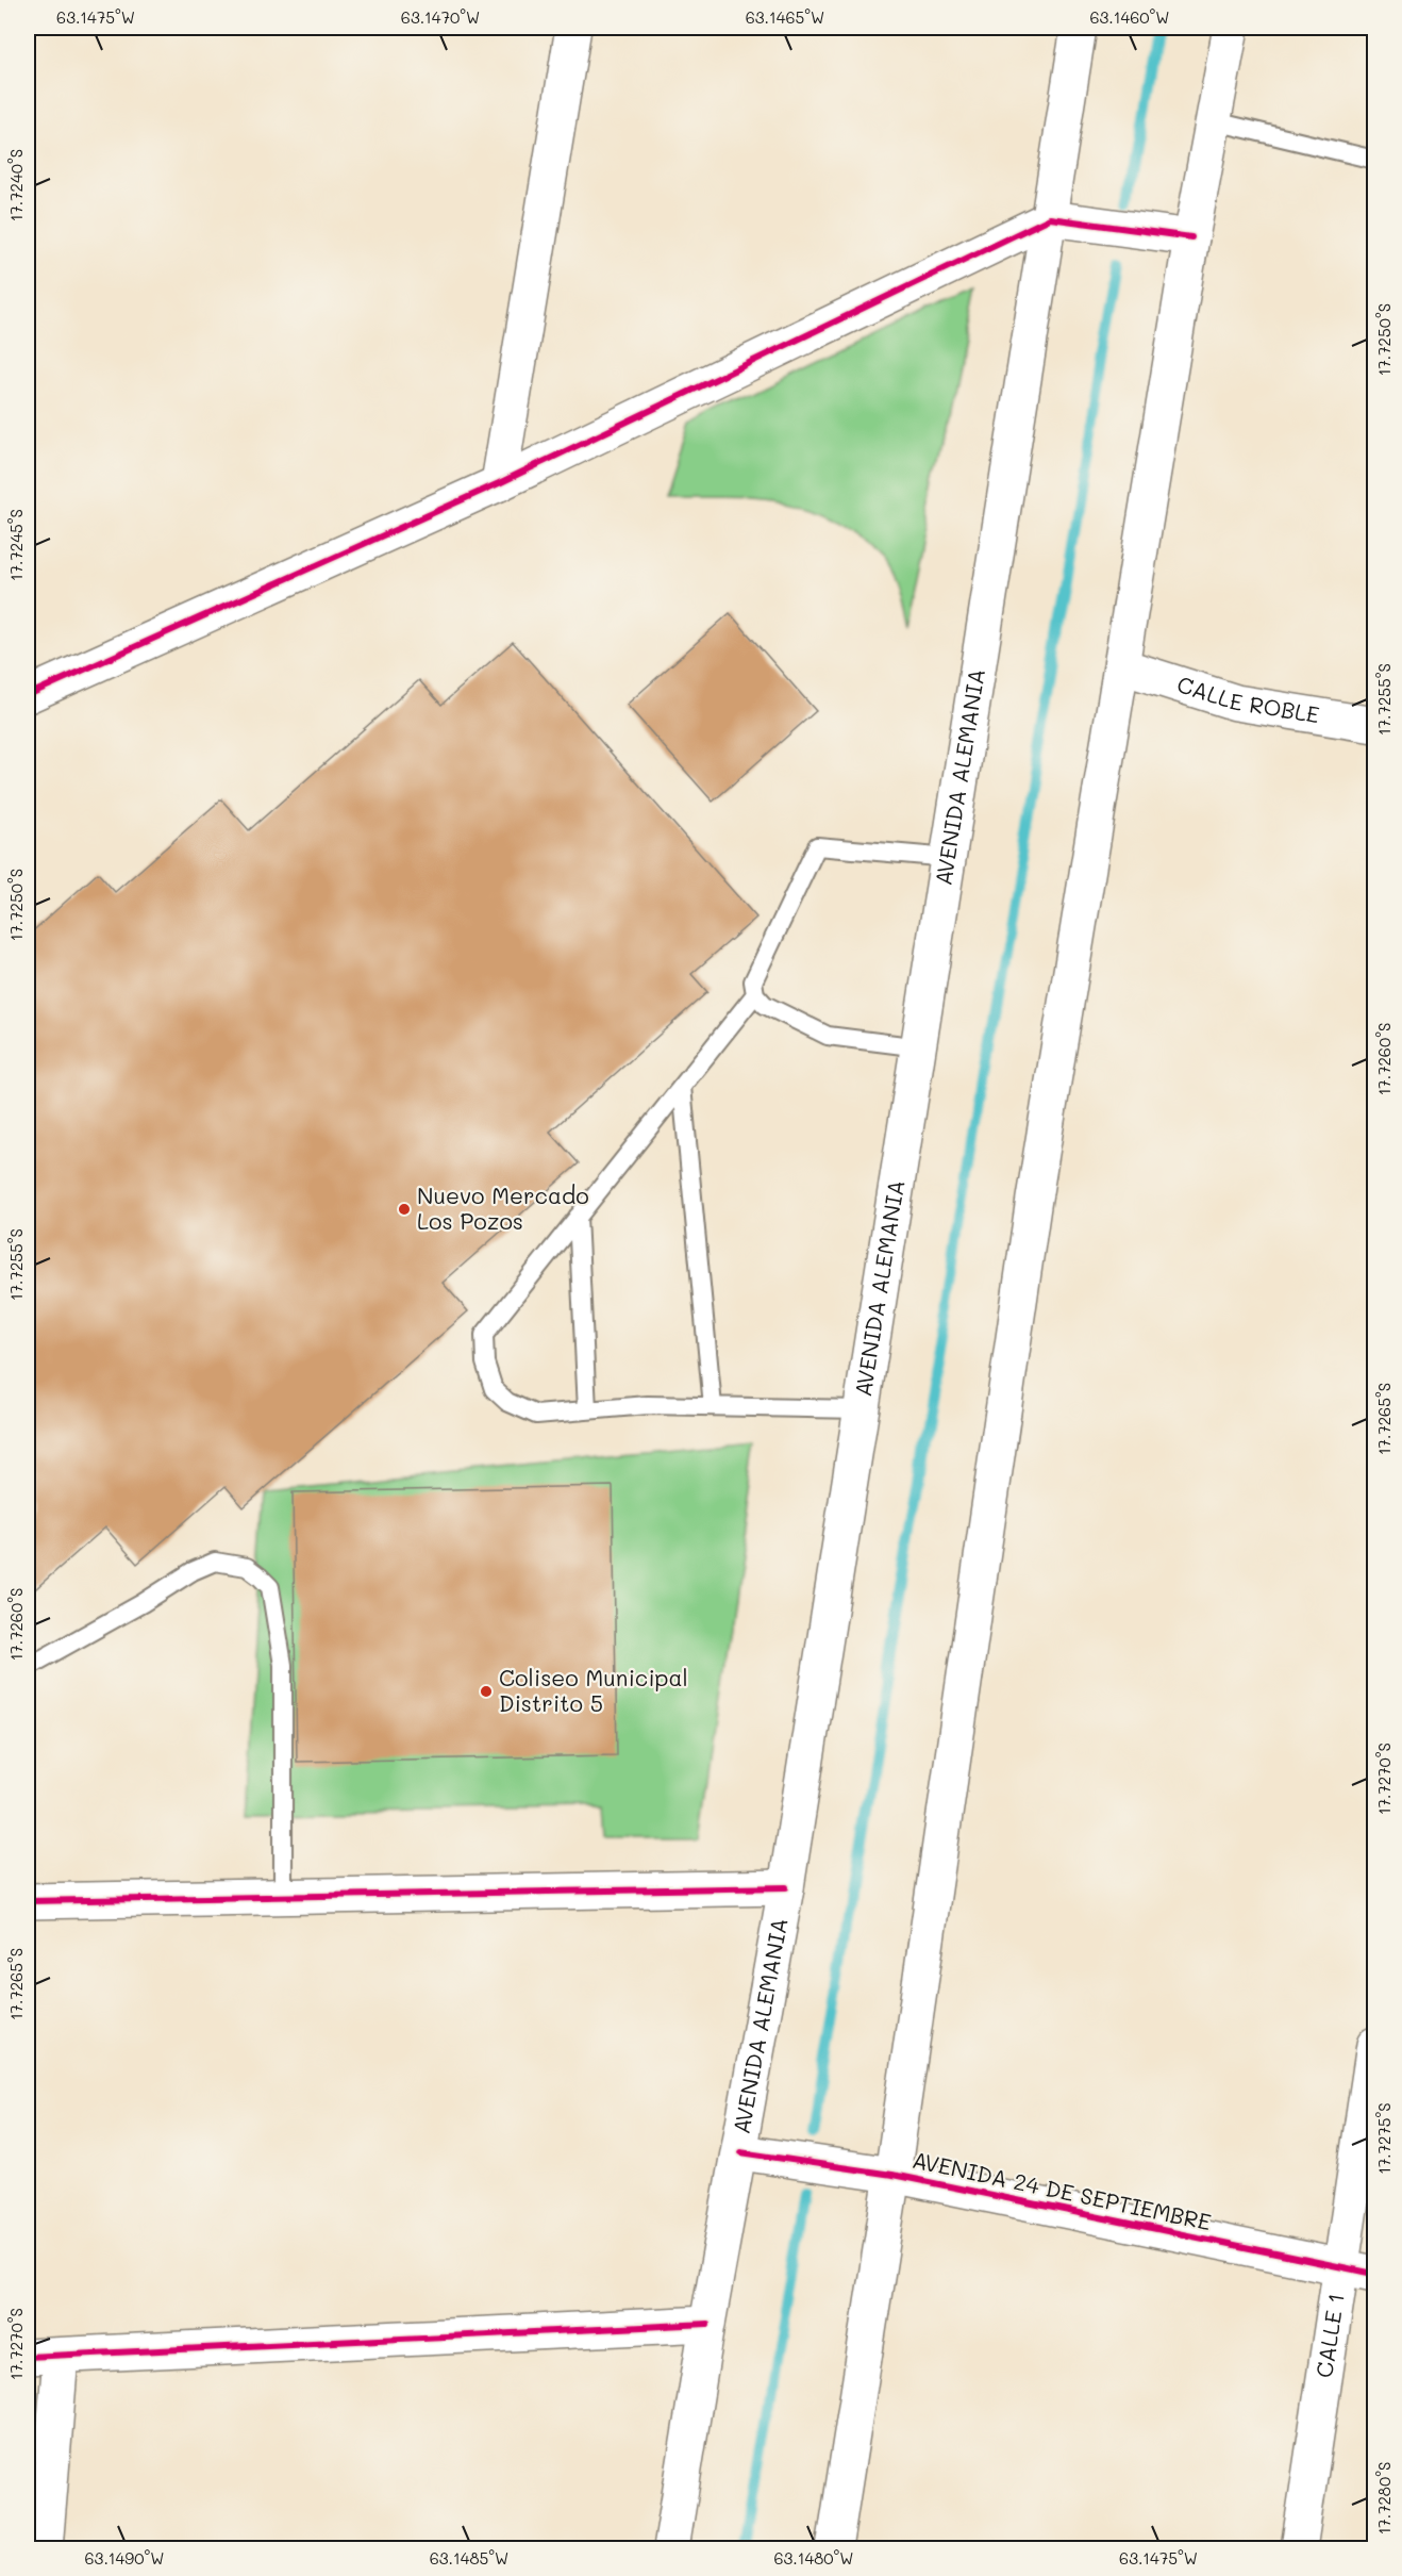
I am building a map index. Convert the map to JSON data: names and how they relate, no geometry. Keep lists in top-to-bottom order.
{
  "streets": {
    "main road": [
      "CALLE ROBLE",
      "AVENIDA ALEMANIA",
      "AVENIDA 24 DE SEPTIEMBRE",
      "CALLE 1"
    ]
  },
  "crossings": [
    ["AVENIDA ALEMANIA", "AVENIDA 24 DE SEPTIEMBRE"],
    ["AVENIDA 24 DE SEPTIEMBRE", "CALLE 1"]
  ],
  "places": ["Nuevo Mercado Los Pozos", "Coliseo Municipal Distrito 5"],
  "coordinates": [
    "63.1475°W",
    "63.1470°W",
    "63.1465°W",
    "63.1460°W",
    "17.7240°S",
    "17.7250°S",
    "17.7245°S",
    "17.7255°S",
    "17.7260°S",
    "17.7265°S",
    "17.7270°S",
    "17.7275°S",
    "17.7280°S",
    "63.1490°W",
    "63.1485°W",
    "63.1480°W"
  ]
}
